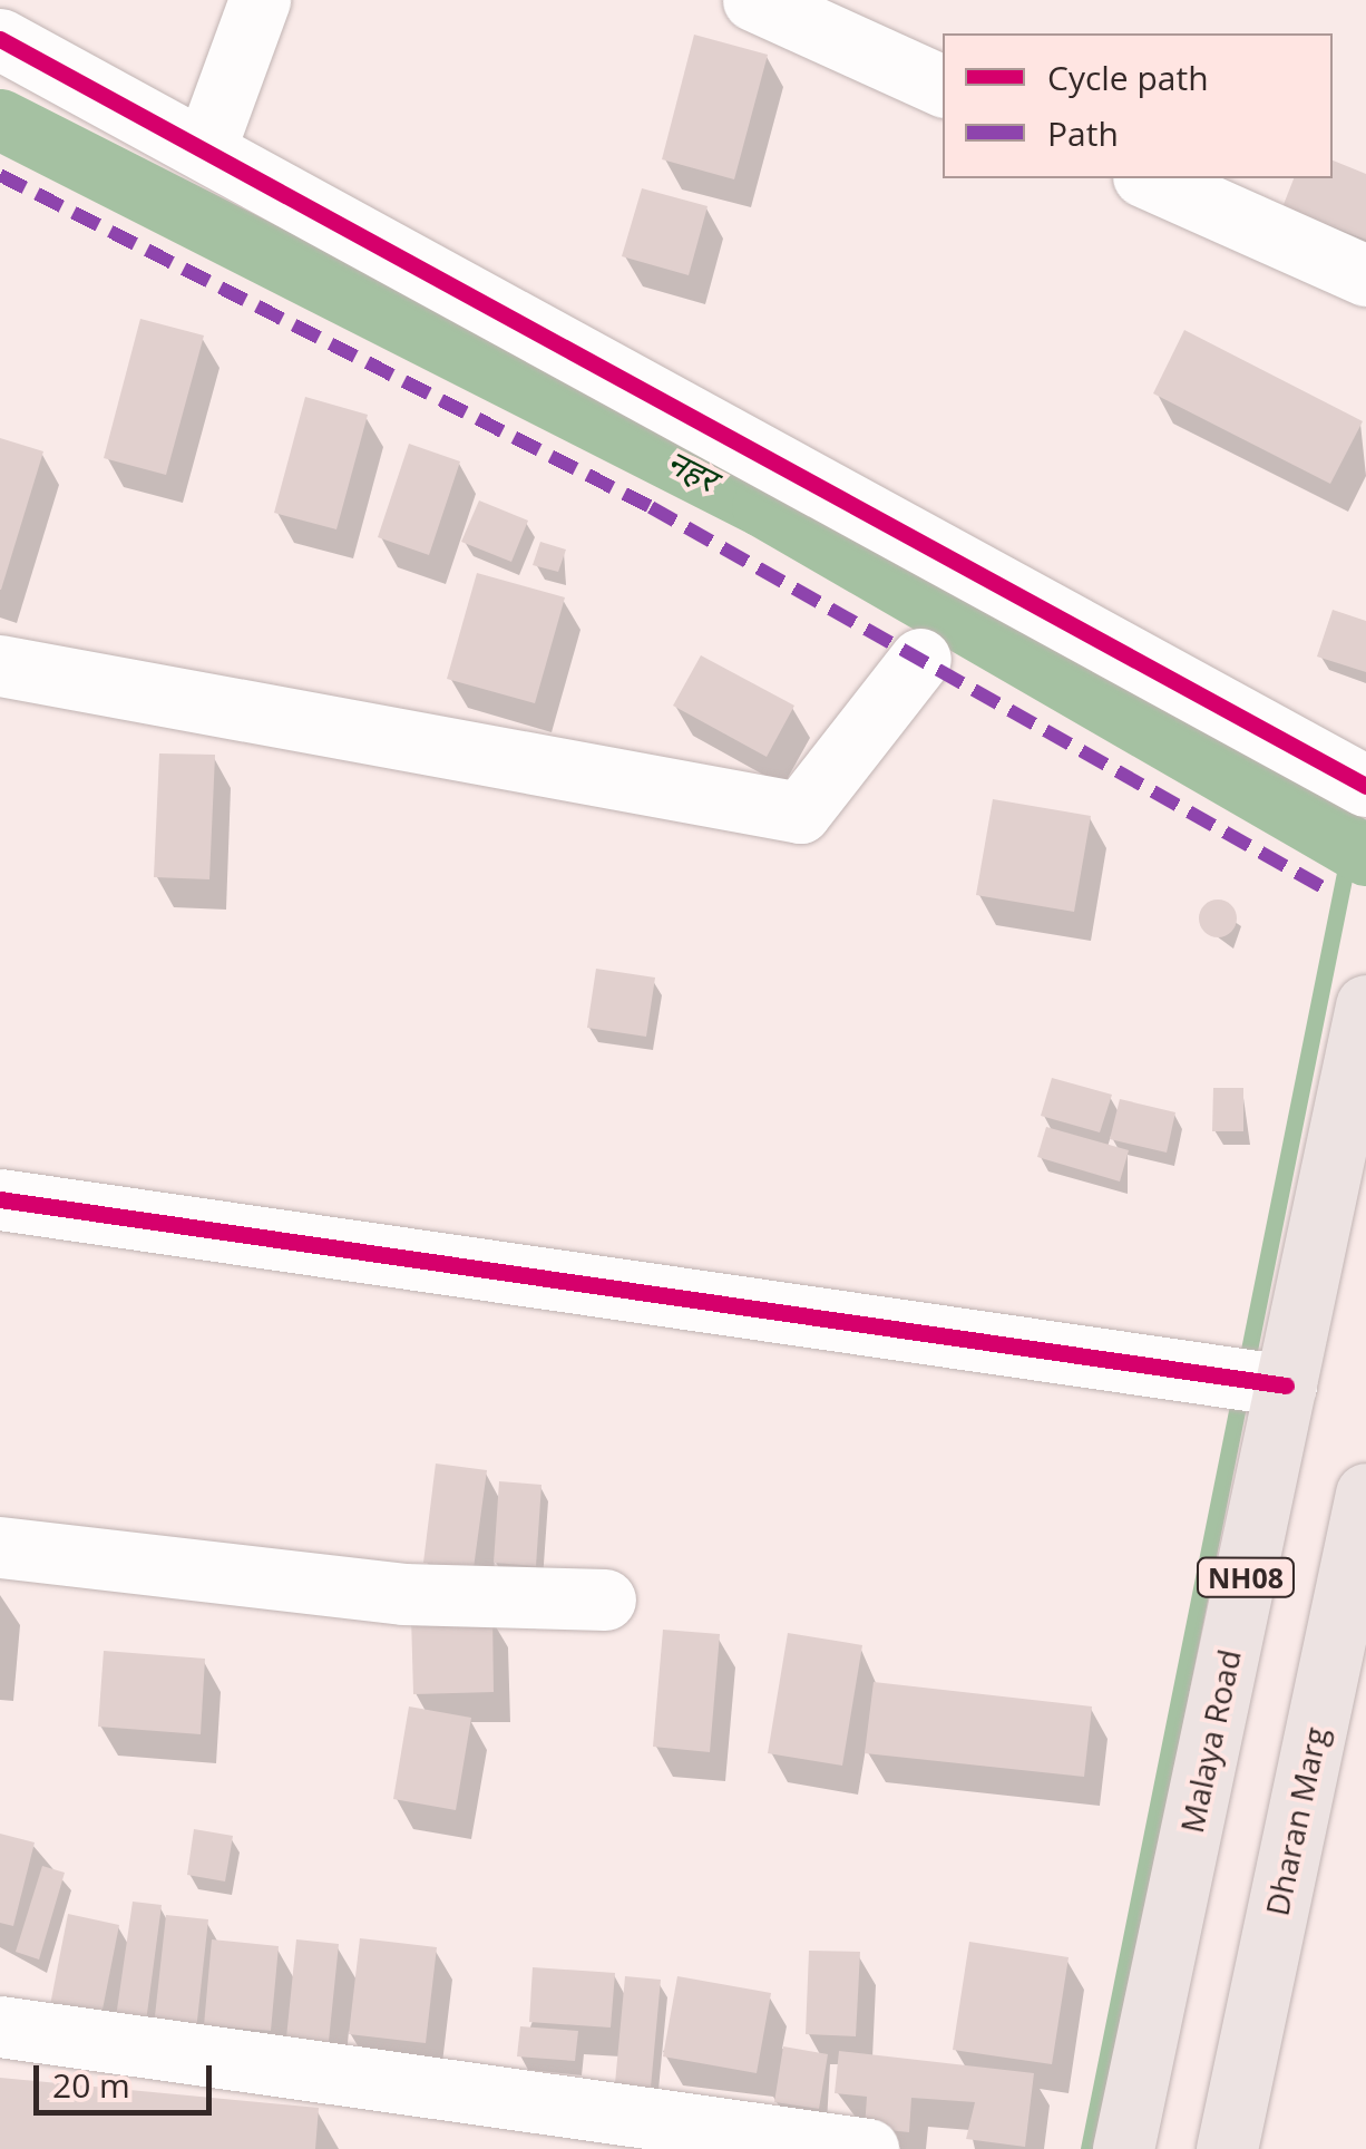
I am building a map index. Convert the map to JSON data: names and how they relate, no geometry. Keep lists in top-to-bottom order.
{
  "streets": {
    "main road": ["NH08", "Malaya Road", "Dharan Marg"]
  },
  "water": ["नहर"],
  "legend": ["Cycle path", "Path"],
  "scale_bar": "20 m"
}
